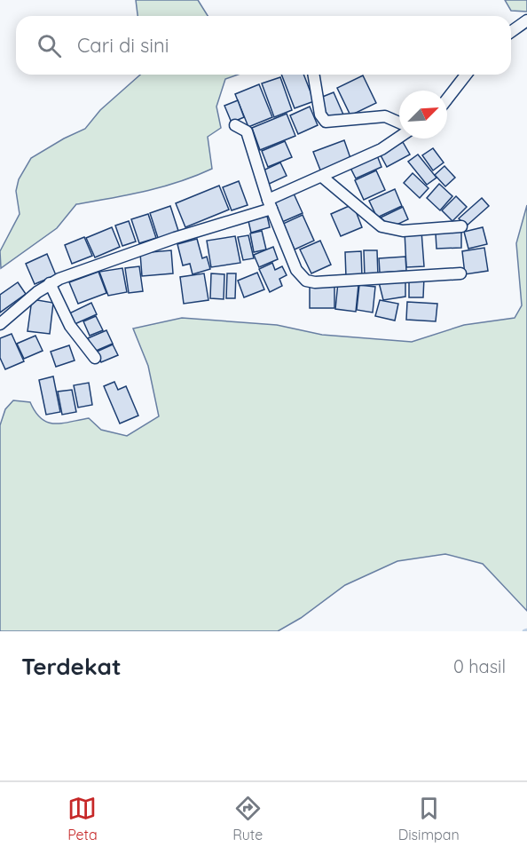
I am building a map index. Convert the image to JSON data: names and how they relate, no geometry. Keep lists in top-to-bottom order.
{
  "north": "top right",
  "page": {
    "search": "Cari di sini",
    "heading": ["Terdekat", "0 hasil"],
    "nav": ["Peta", "Rute", "Disimpan"]
  }
}
